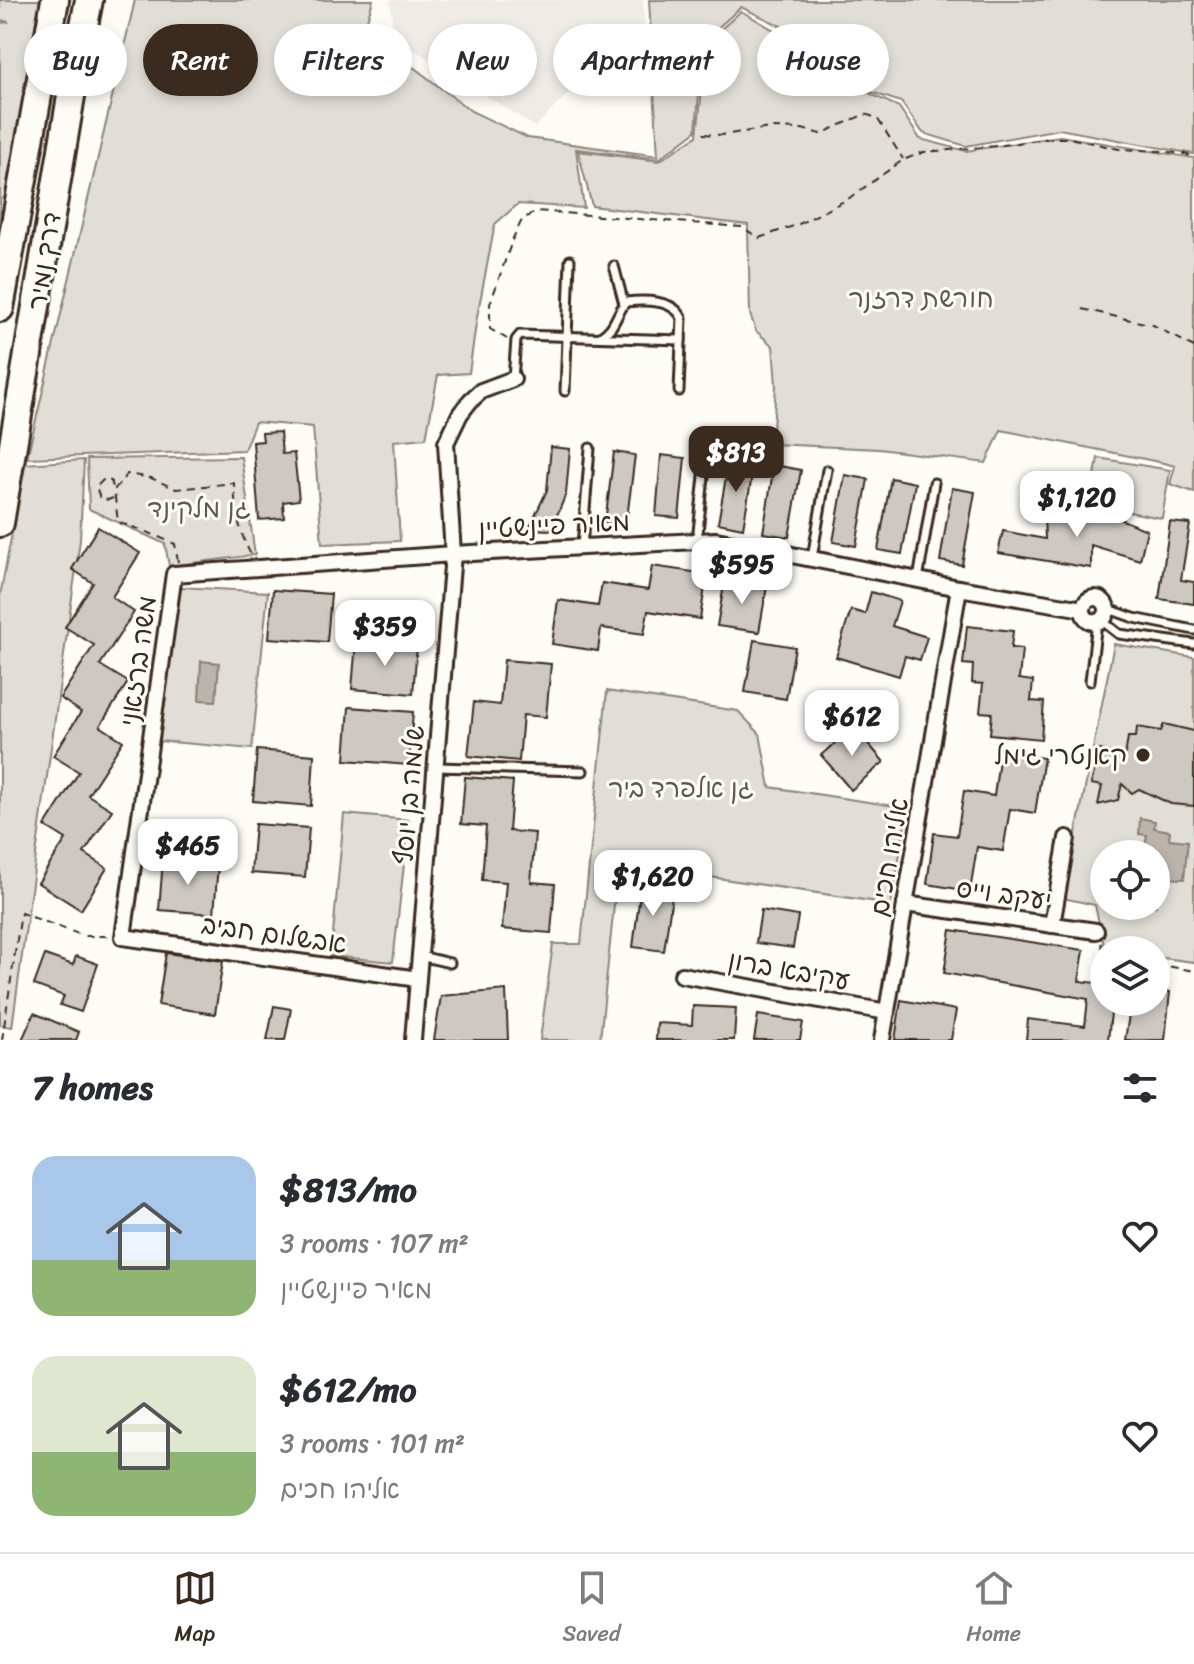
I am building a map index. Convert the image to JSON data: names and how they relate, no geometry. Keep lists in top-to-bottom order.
{
  "streets": {
    "highway": ["דרך נמיר"],
    "street": [
      "מאיר פיינשטיין",
      "משה ברזאני",
      "שלמה בן יוסף",
      "אליהו חכים",
      "יעקב וייס",
      "אבשלום חביב",
      "עקיבא ברון"
    ]
  },
  "crossings": [
    ["מאיר פיינשטיין", "משה ברזאני"],
    ["מאיר פיינשטיין", "שלמה בן יוסף"],
    ["מאיר פיינשטיין", "אליהו חכים"],
    ["משה ברזאני", "שלמה בן יוסף"],
    ["משה ברזאני", "אבשלום חביב"],
    ["שלמה בן יוסף", "אבשלום חביב"],
    ["אליהו חכים", "יעקב וייס"],
    ["אליהו חכים", "עקיבא ברון"]
  ],
  "parks": ["חורשת דרזנר", "גן מלקינד", "גן אלפרד ביר"],
  "places": ["קאנטרי גימל"],
  "page": {
    "chip": [
      "Buy",
      "Rent",
      "Filters",
      "New",
      "Apartment",
      "House"
    ],
    "price": [
      "$813",
      "$1,120",
      "$595",
      "$359",
      "$612",
      "$465",
      "$1,620"
    ],
    "heading": "7 homes",
    "list": [
      {
        "name": "$813/mo",
        "note": "3 rooms · 107 m² · מאיר פיינשטיין"
      },
      {
        "name": "$612/mo",
        "note": "3 rooms · 101 m² · אליהו חכים"
      }
    ],
    "tabs": ["Map", "Saved", "Home"]
  }
}
